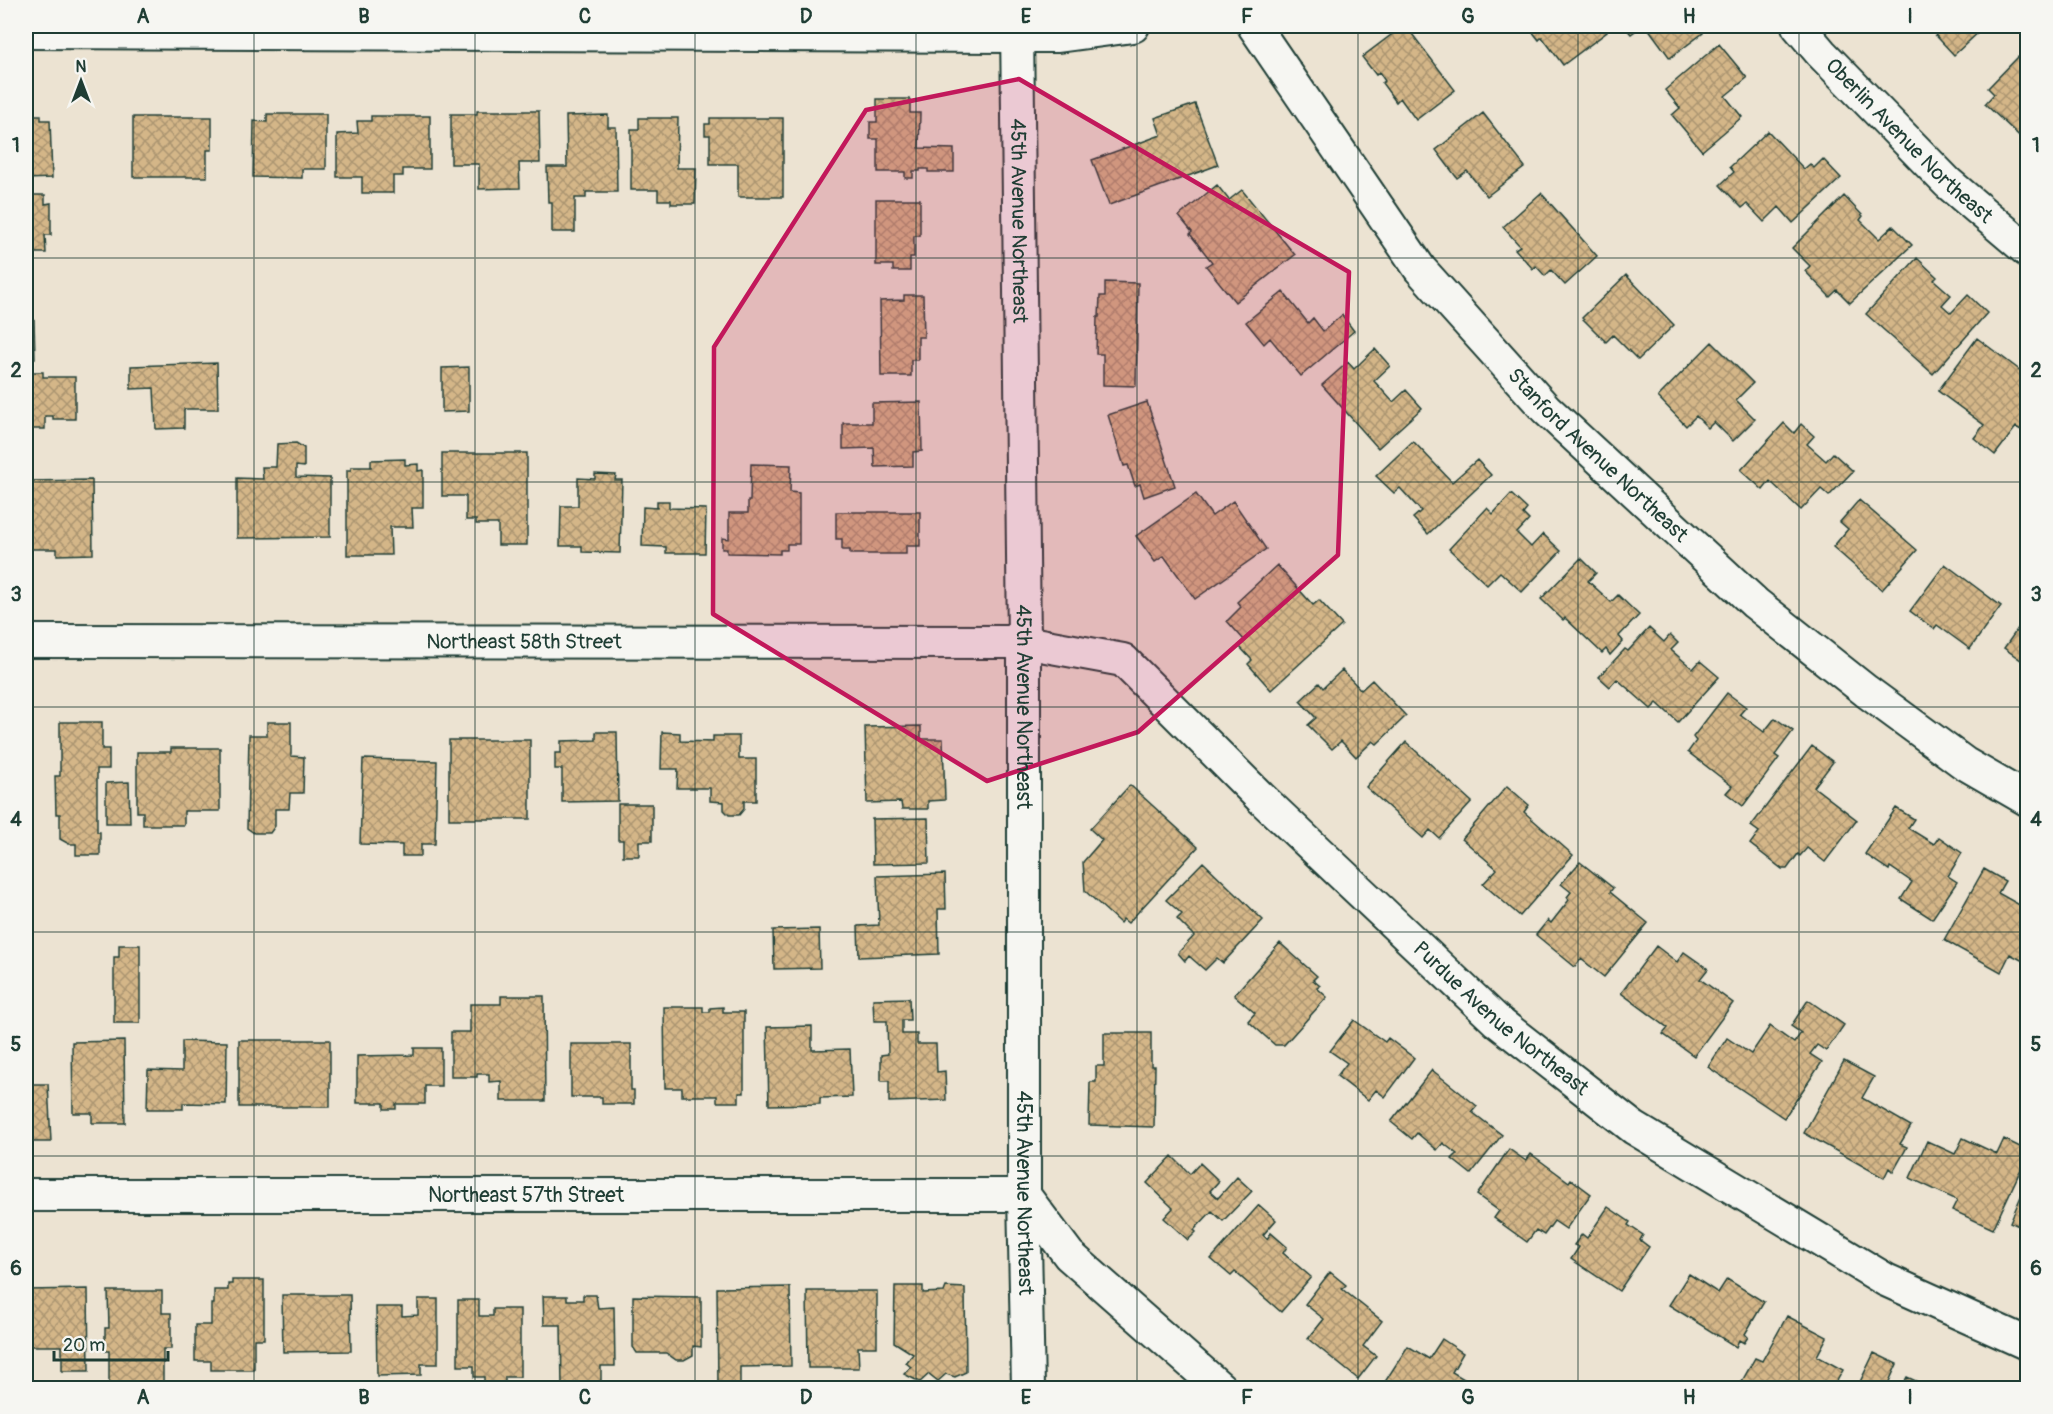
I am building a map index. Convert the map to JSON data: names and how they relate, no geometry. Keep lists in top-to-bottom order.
{
  "streets": {
    "street": [
      "Oberlin Avenue Northeast",
      "45th Avenue Northeast",
      "Stanford Avenue Northeast",
      "Northeast 58th Street",
      "Purdue Avenue Northeast",
      "Northeast 57th Street"
    ]
  },
  "crossings": [
    ["45th Avenue Northeast", "Northeast 58th Street"],
    ["45th Avenue Northeast", "Purdue Avenue Northeast"],
    ["45th Avenue Northeast", "Northeast 57th Street"],
    ["Northeast 58th Street", "Purdue Avenue Northeast"]
  ],
  "scale_bar": "20 m",
  "north": "top",
  "grid": {
    "columns": [
      "A",
      "B",
      "C",
      "D",
      "E",
      "F",
      "G",
      "H",
      "I"
    ],
    "rows": [
      "1",
      "2",
      "3",
      "4",
      "5",
      "6"
    ]
  }
}
